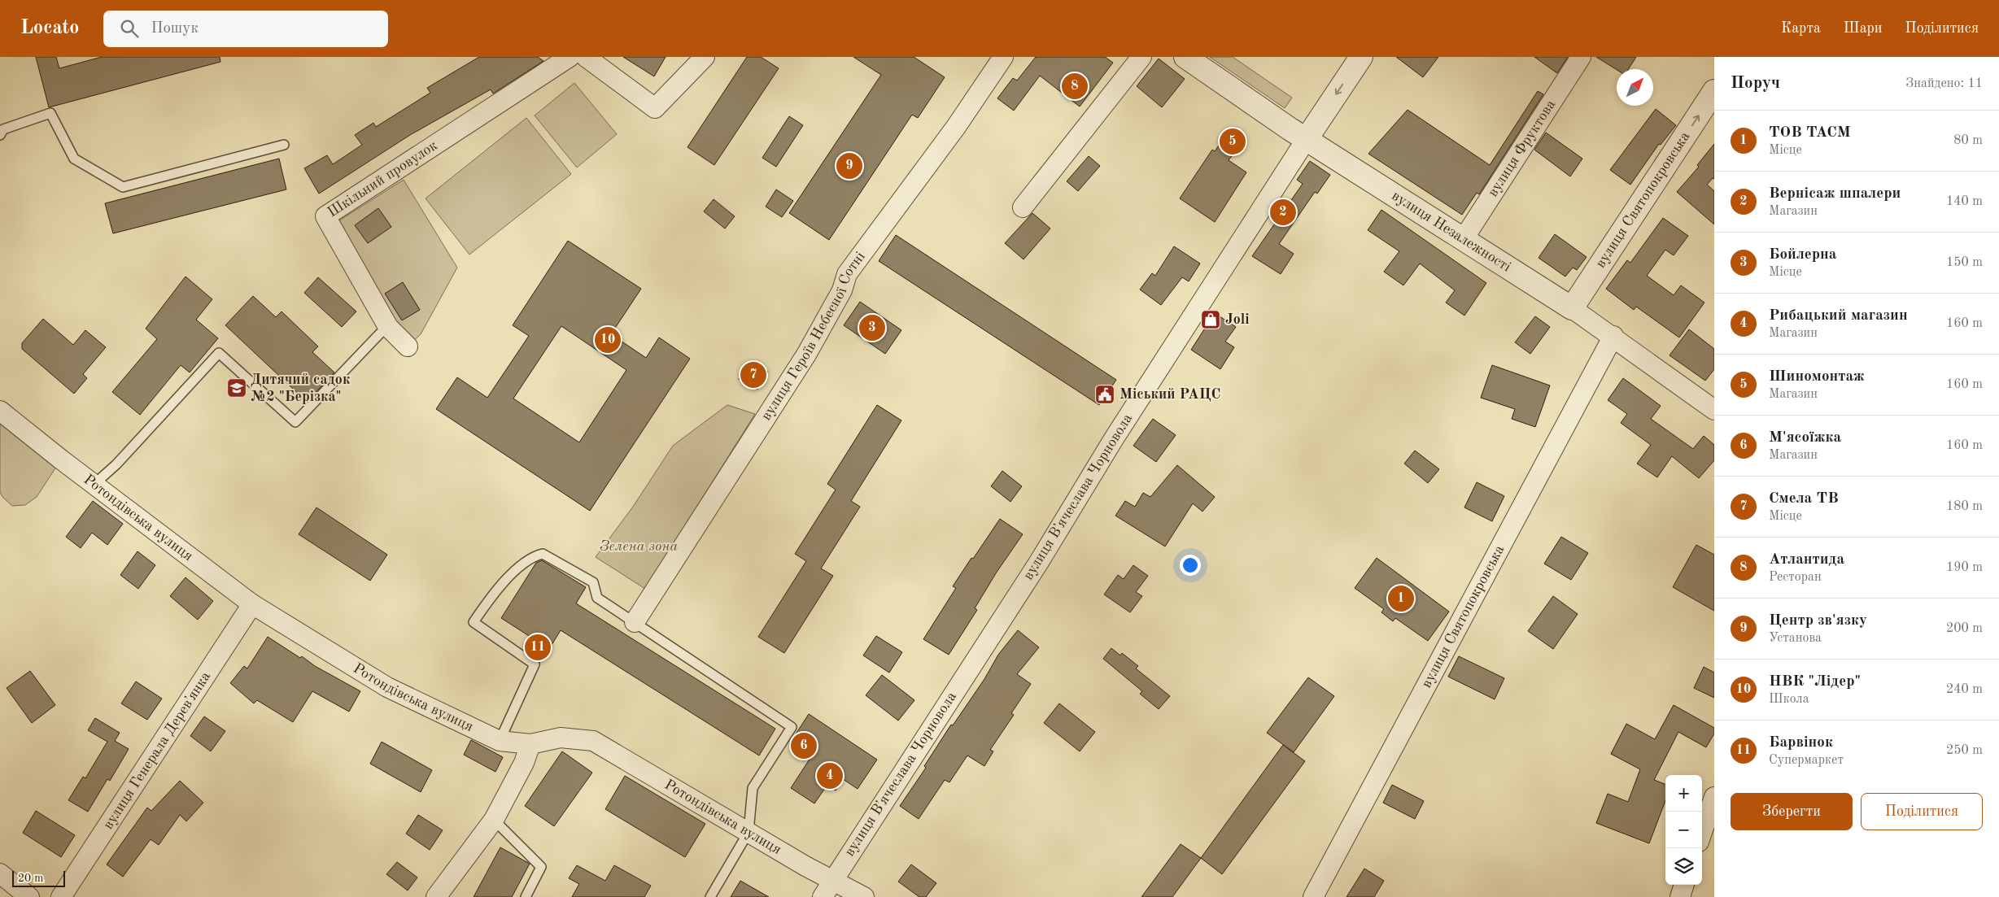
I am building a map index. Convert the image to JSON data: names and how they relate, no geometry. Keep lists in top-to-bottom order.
{
  "streets": {
    "street": [
      "вулиця Фруктова",
      "Шкільний провулок",
      "вулиця Святопокровська",
      "вулиця Незалежності",
      "вулиця Героїв Небесної Сотні",
      "вулиця Вʼячеслава Чорновола",
      "Ротондівська вулиця",
      "вулиця Генерала Деревʼянка"
    ]
  },
  "crossings": [
    ["вулиця Фруктова", "вулиця Незалежності"],
    ["вулиця Святопокровська", "вулиця Незалежності"],
    ["вулиця Незалежності", "вулиця Вʼячеслава Чорновола"],
    ["вулиця Вʼячеслава Чорновола", "Ротондівська вулиця"],
    ["Ротондівська вулиця", "вулиця Генерала Деревʼянка"]
  ],
  "parks": ["Зелена зона"],
  "places": {
    "shop": ["Joli"],
    "school or university": ["Дитячий садок №2 \"Берізка\""],
    "public building": ["Міський РАЦС"]
  },
  "scale_bar": "20 m",
  "north": "top right",
  "page": {
    "header": "Locato",
    "search": "Пошук",
    "nav": ["Карта", "Шари", "Поділитися"],
    "heading": ["Поруч", "Знайдено: 11"],
    "pins": [
      "8",
      "5",
      "9",
      "2",
      "3",
      "10",
      "7",
      "1",
      "11",
      "6",
      "4"
    ],
    "list": [
      {
        "mark": "1",
        "name": "ТОВ ТАСМ",
        "note": "Місце",
        "value": "80 m"
      },
      {
        "mark": "2",
        "name": "Вернiсаж шпалери",
        "note": "Магазин",
        "value": "140 m"
      },
      {
        "mark": "3",
        "name": "Бойлерна",
        "note": "Місце",
        "value": "150 m"
      },
      {
        "mark": "4",
        "name": "Рибацький магазин",
        "note": "Магазин",
        "value": "160 m"
      },
      {
        "mark": "5",
        "name": "Шиномонтаж",
        "note": "Магазин",
        "value": "160 m"
      },
      {
        "mark": "6",
        "name": "М'ясоїжка",
        "note": "Магазин",
        "value": "160 m"
      },
      {
        "mark": "7",
        "name": "Смела ТВ",
        "note": "Місце",
        "value": "180 m"
      },
      {
        "mark": "8",
        "name": "Атлантида",
        "note": "Ресторан",
        "value": "190 m"
      },
      {
        "mark": "9",
        "name": "Центр зв'язку",
        "note": "Установа",
        "value": "200 m"
      },
      {
        "mark": "10",
        "name": "НВК \"Лідер\"",
        "note": "Школа",
        "value": "240 m"
      },
      {
        "mark": "11",
        "name": "Барвінок",
        "note": "Супермаркет",
        "value": "250 m"
      }
    ],
    "map_buttons": ["+", "−"],
    "buttons": ["Зберегти", "Поділитися"],
    "scale": "20 m"
  }
}
